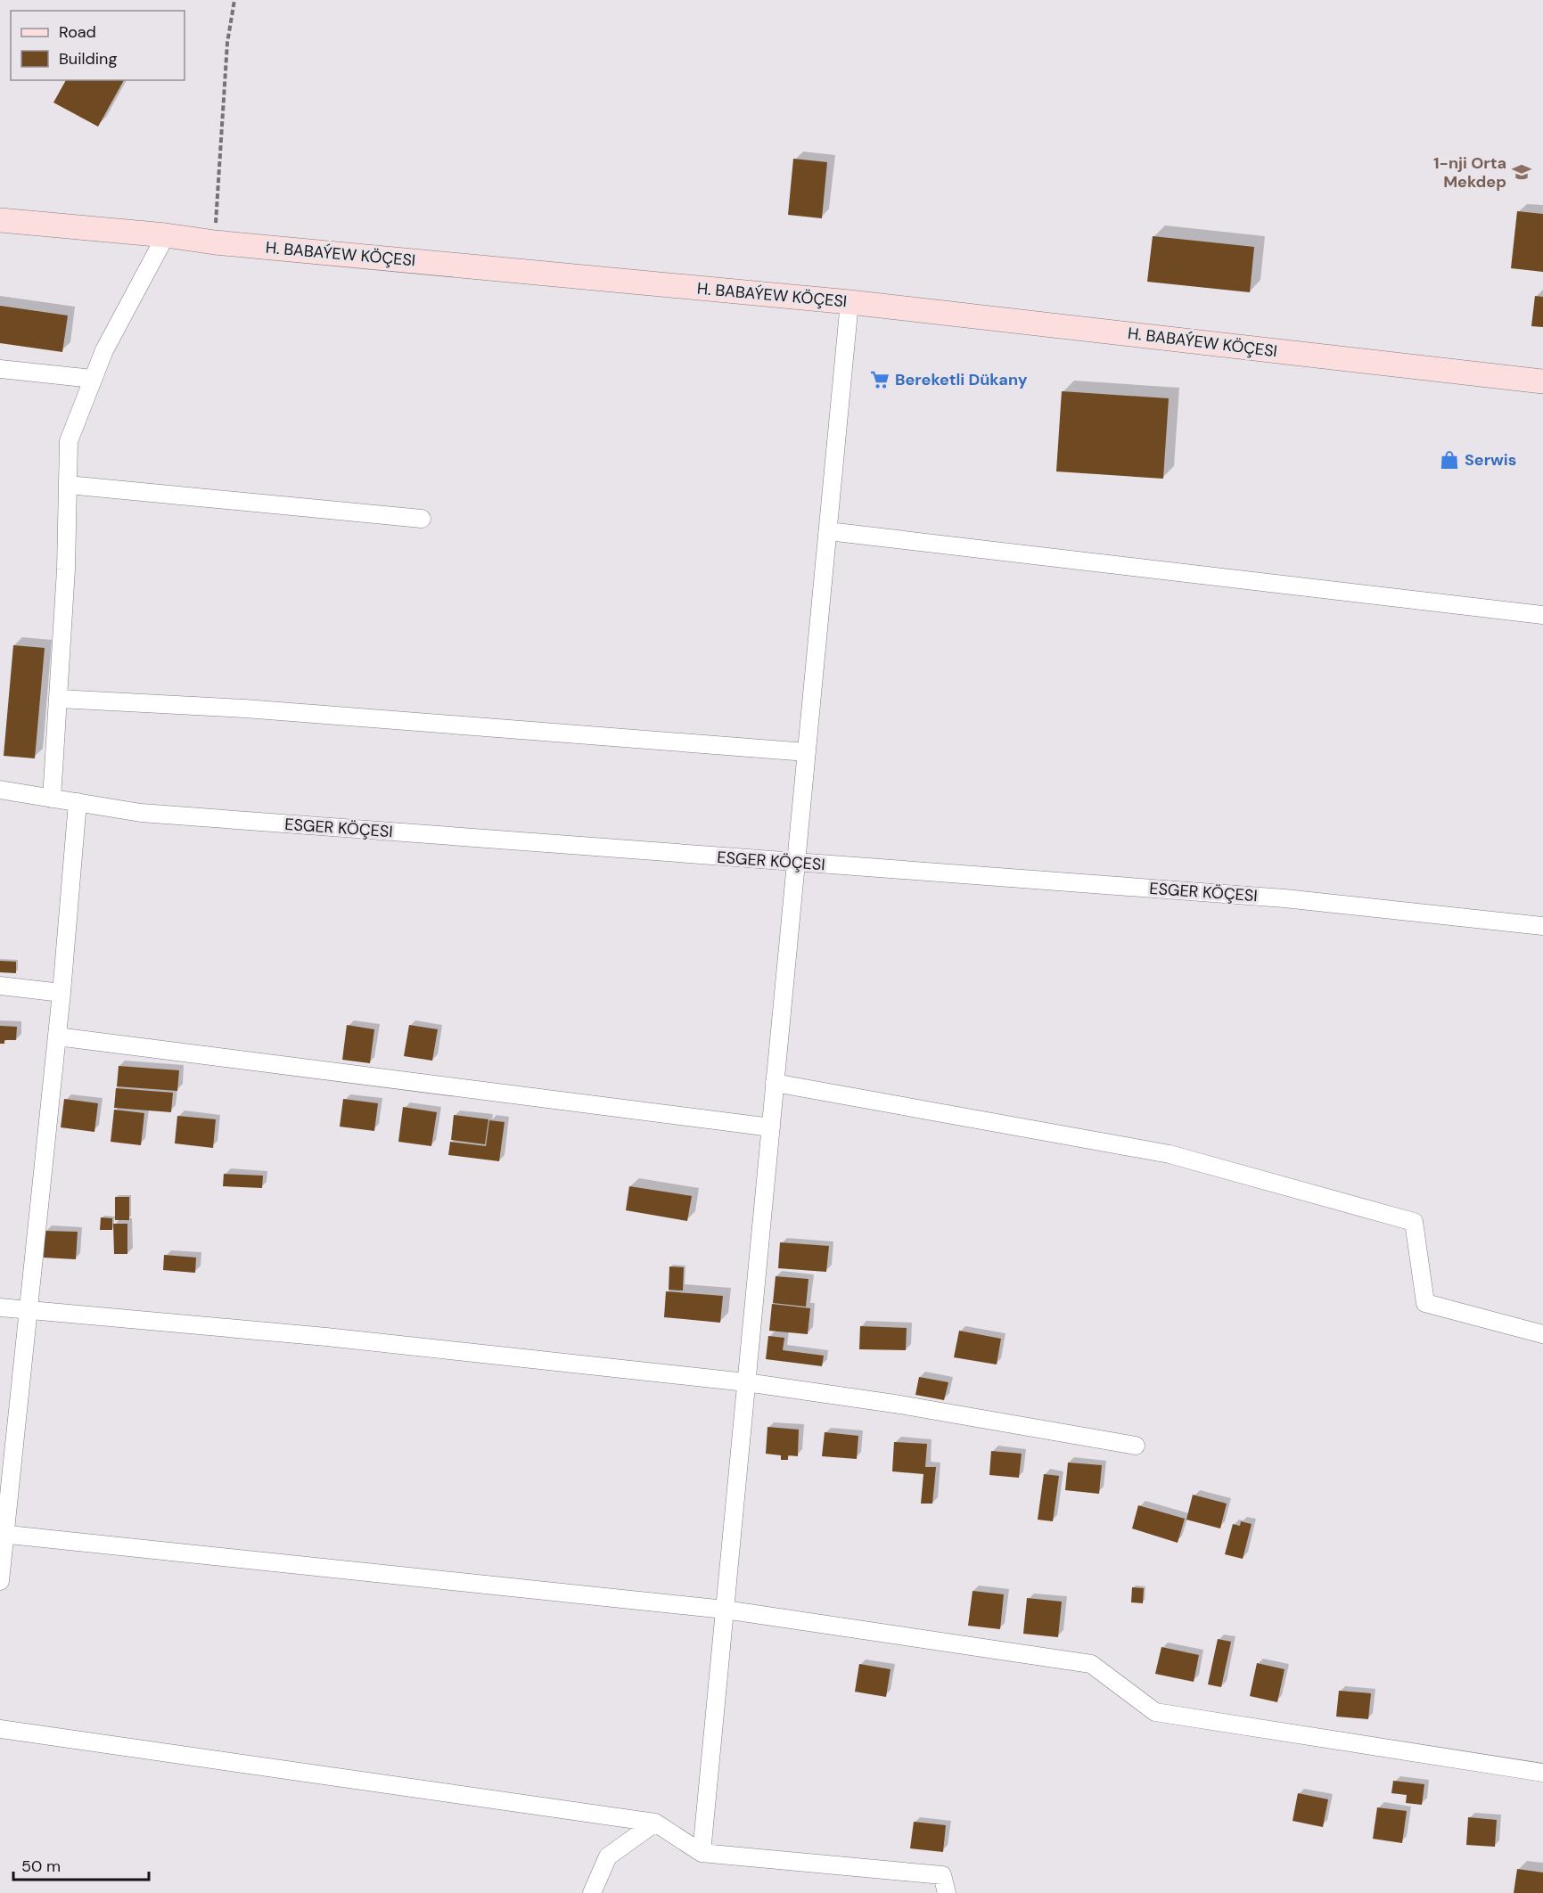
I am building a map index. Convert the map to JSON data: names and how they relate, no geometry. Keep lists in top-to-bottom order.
{
  "streets": {
    "street": ["H. BABAÝEW KÖÇESI", "ESGER KÖÇESI"]
  },
  "places": {
    "school or university": ["1-nji Orta Mekdep"],
    "supermarket": ["Bereketli Dükany"],
    "shop": ["Serwis"]
  },
  "legend": ["Road", "Building"],
  "scale_bar": "50 m"
}
